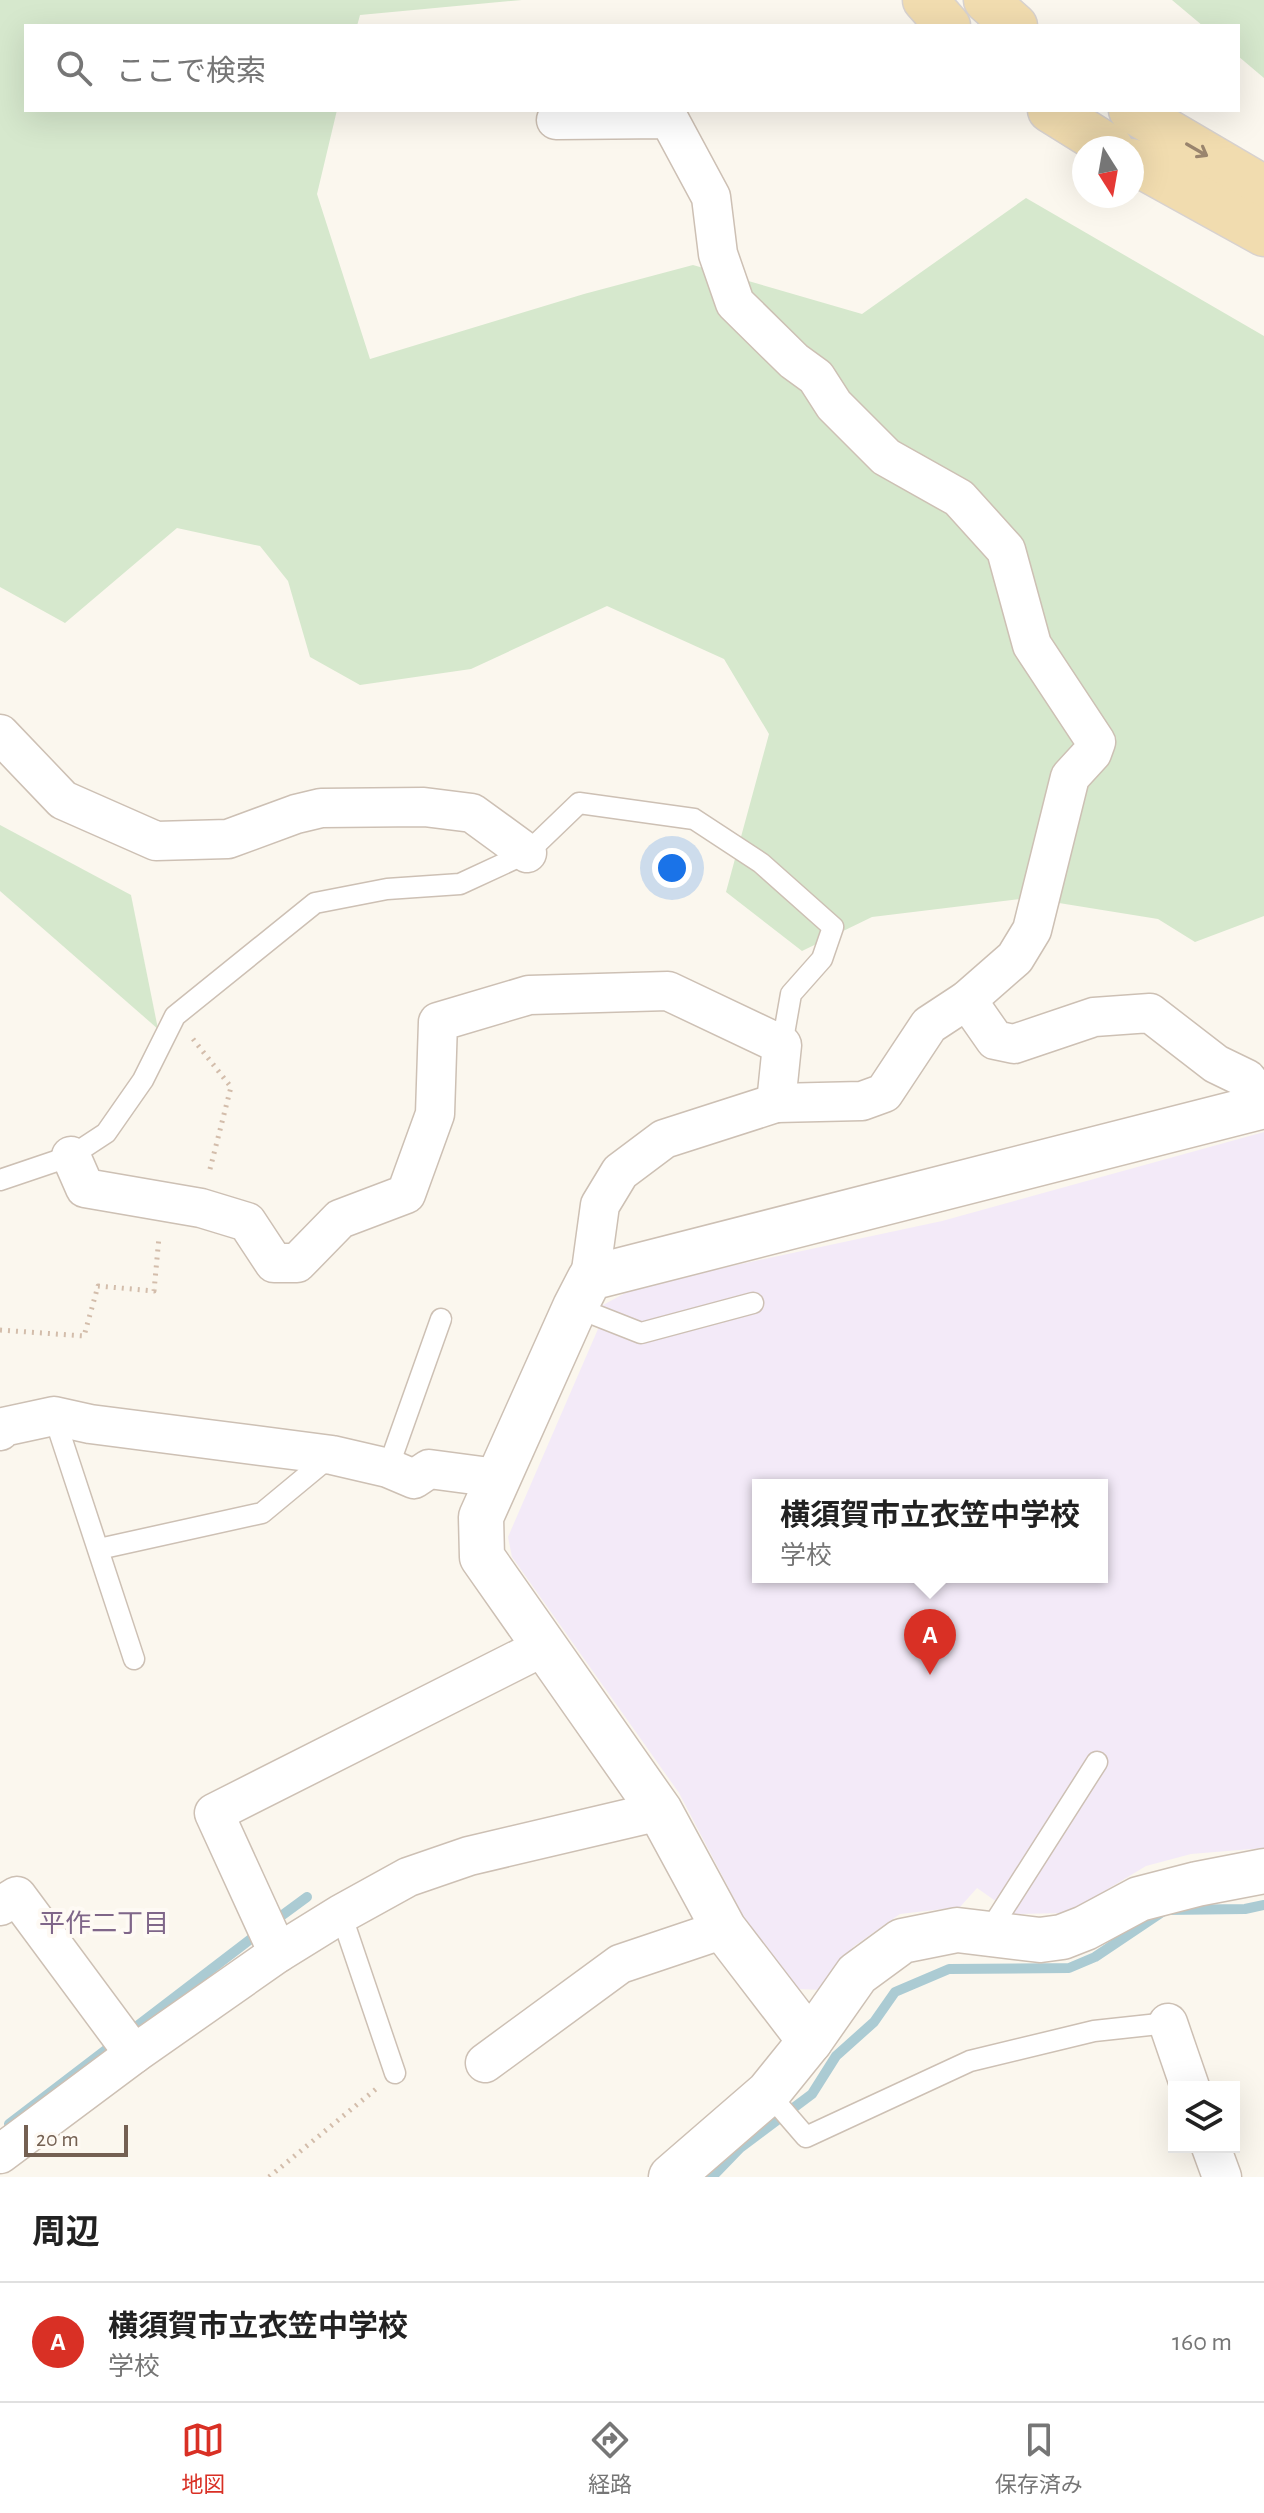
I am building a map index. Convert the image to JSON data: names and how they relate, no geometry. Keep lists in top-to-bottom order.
{
  "districts": ["平作二丁目"],
  "scale_bar": "20 m",
  "north": "bottom",
  "page": {
    "search": "ここで検索",
    "popup": ["横須賀市立衣笠中学校", "学校"],
    "pins": "A",
    "scale": "20 m",
    "heading": "周辺",
    "list": [
      {
        "mark": "A",
        "name": "横須賀市立衣笠中学校",
        "note": "学校",
        "value": "160 m"
      }
    ],
    "nav": ["地図", "経路", "保存済み"]
  }
}
